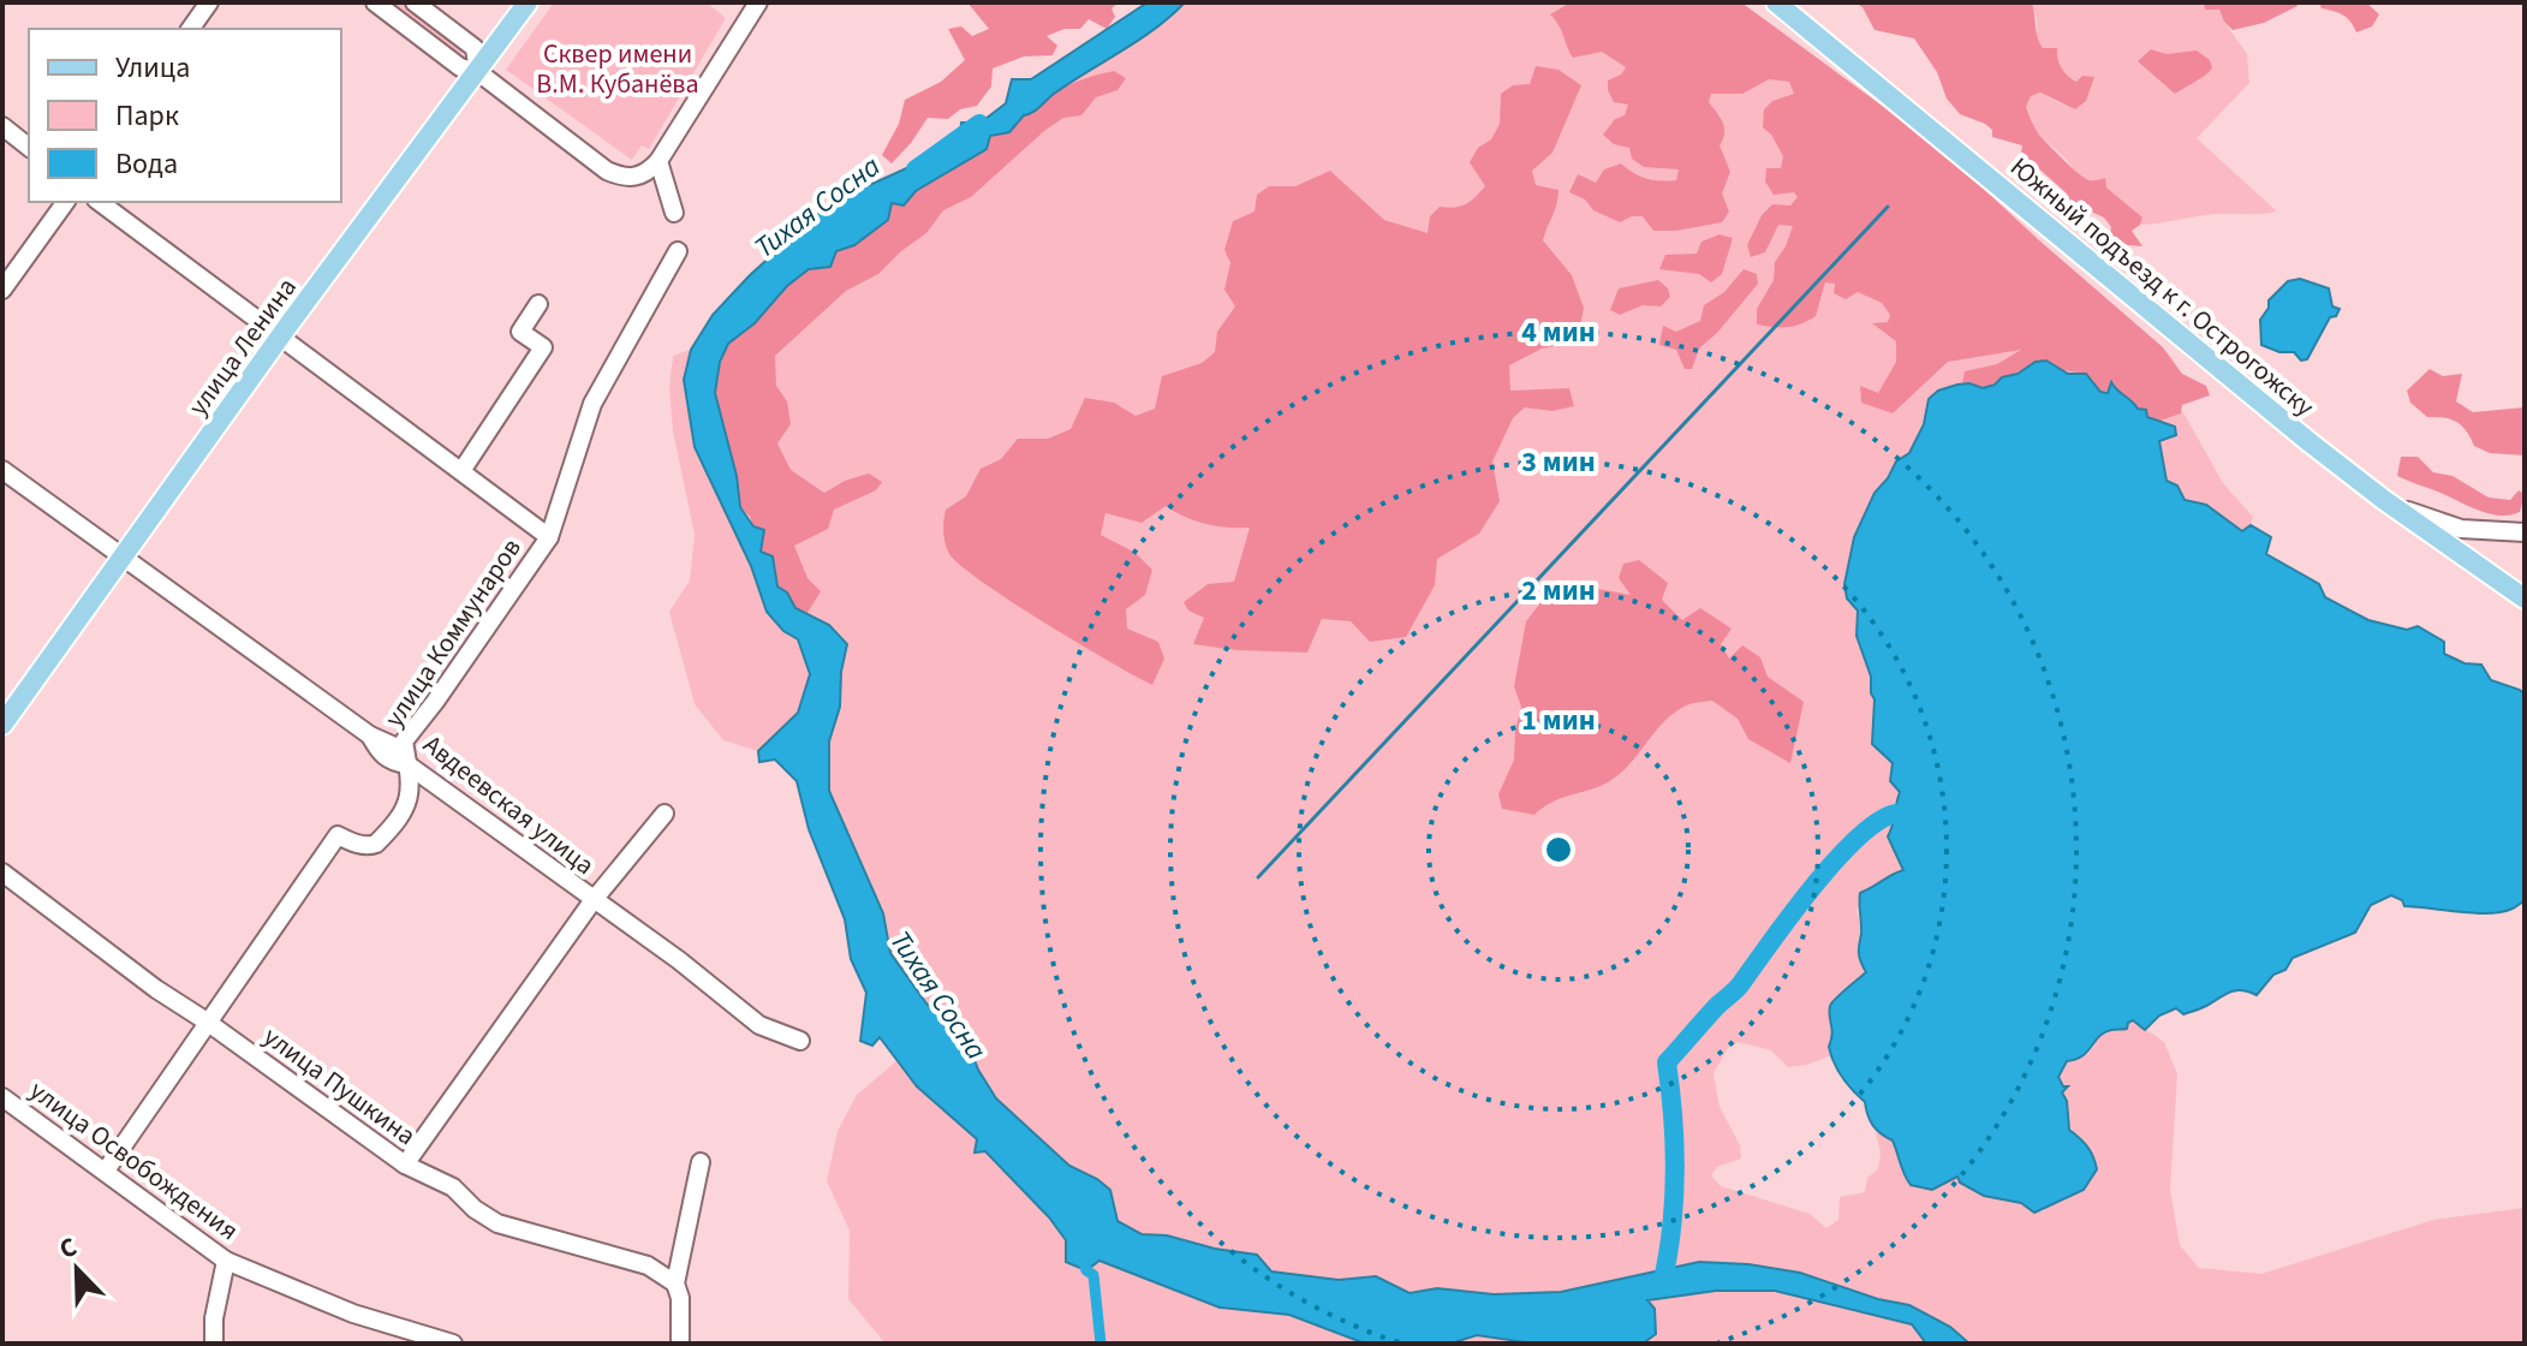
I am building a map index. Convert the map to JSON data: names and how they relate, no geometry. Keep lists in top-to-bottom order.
{
  "streets": {
    "main road": ["Южный подъезд к г. Острогожску", "улица Ленина"],
    "street": [
      "улица Коммунаров",
      "Авдеевская улица",
      "улица Пушкина",
      "улица Освобождения"
    ]
  },
  "crossings": [
    ["улица Ленина", "Авдеевская улица"],
    ["улица Коммунаров", "Авдеевская улица"],
    ["улица Коммунаров", "улица Пушкина"],
    ["улица Коммунаров", "улица Освобождения"]
  ],
  "water": ["Тихая Сосна"],
  "parks": ["Сквер имени В.М. Кубанёва"],
  "legend": ["Улица", "Парк", "Вода"],
  "north": "top left",
  "rings": [
    "4 мин",
    "3 мин",
    "2 мин",
    "1 мин"
  ]
}
